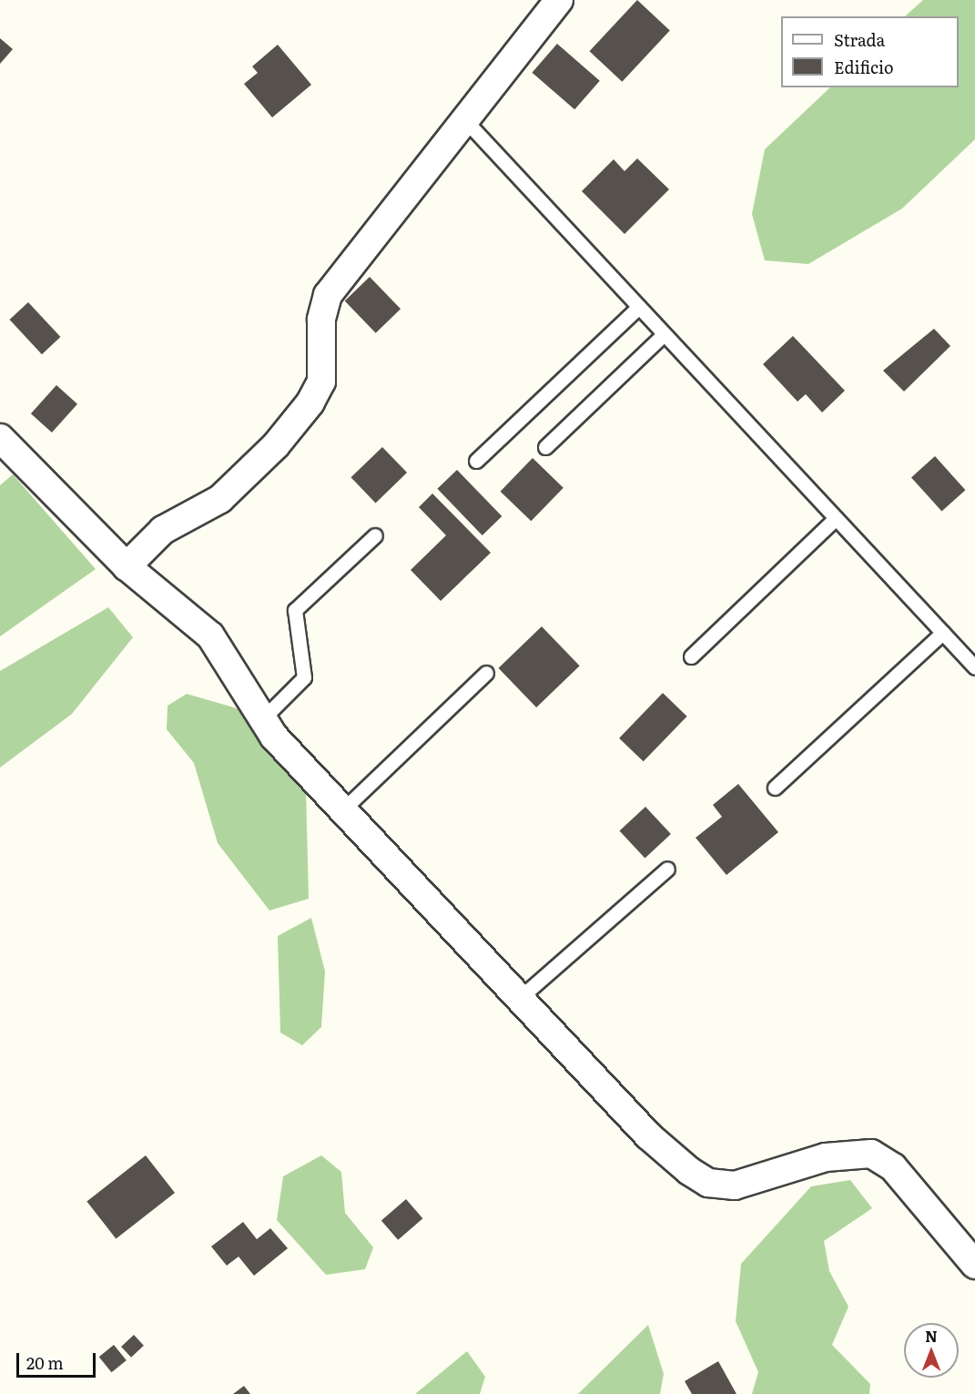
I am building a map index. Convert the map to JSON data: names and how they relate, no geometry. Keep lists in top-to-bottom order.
{
  "legend": ["Strada", "Edificio"],
  "scale_bar": "20 m",
  "north": "top"
}
